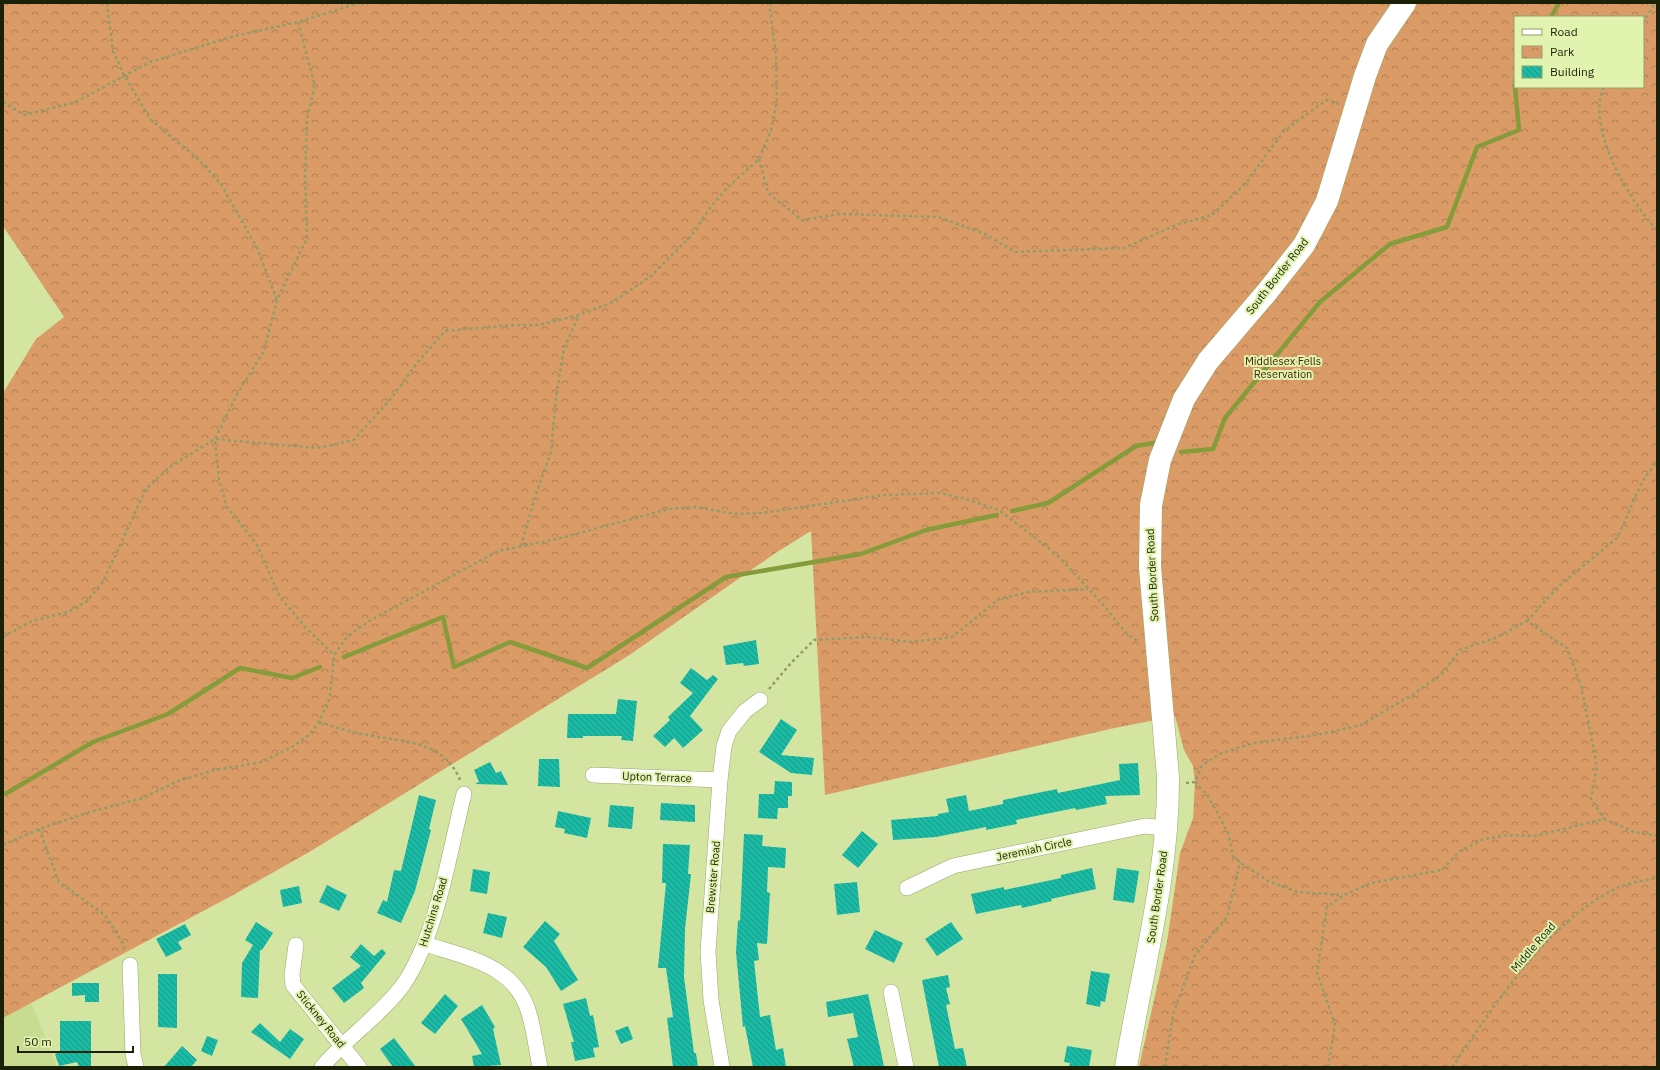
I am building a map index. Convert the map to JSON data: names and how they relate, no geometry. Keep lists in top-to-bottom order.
{
  "streets": {
    "main road": ["South Border Road"],
    "street": [
      "Upton Terrace",
      "Jeremiah Circle",
      "Brewster Road",
      "Hutchins Road",
      "Stickney Road"
    ],
    "path": ["Middle Road"]
  },
  "crossings": [
    ["South Border Road", "Jeremiah Circle"],
    ["Upton Terrace", "Brewster Road"],
    ["Hutchins Road", "Stickney Road"]
  ],
  "parks": ["Middlesex Fells Reservation"],
  "legend": ["Road", "Park", "Building"],
  "scale_bar": "50 m"
}
